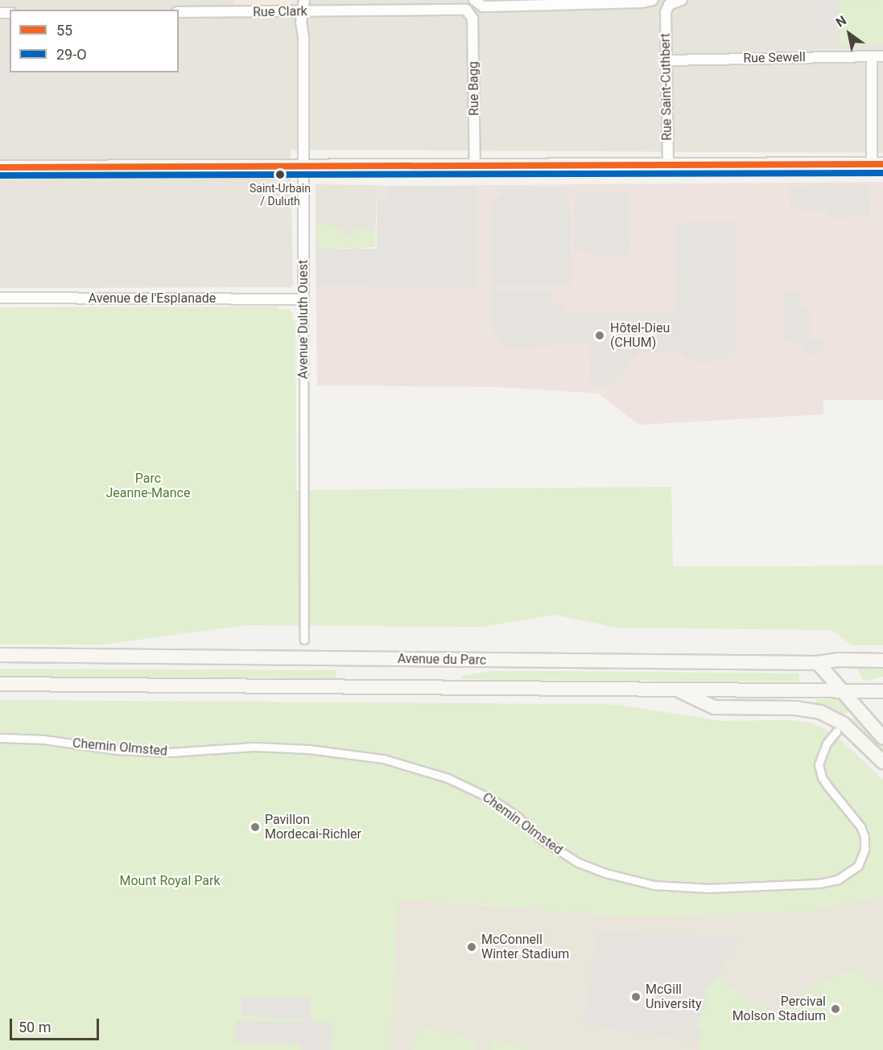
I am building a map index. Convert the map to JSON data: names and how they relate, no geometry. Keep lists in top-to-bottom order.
{
  "streets": {
    "main road": ["Avenue du Parc"],
    "street": [
      "Rue Clark",
      "Rue Sewell",
      "Rue Saint-Cuthbert",
      "Rue Bagg",
      "Avenue de l'Esplanade",
      "Avenue Duluth Ouest",
      "Chemin Olmsted"
    ]
  },
  "crossings": [
    ["Rue Clark", "Rue Bagg"],
    ["Rue Clark", "Avenue Duluth Ouest"],
    ["Rue Sewell", "Rue Saint-Cuthbert"],
    ["Avenue de l'Esplanade", "Avenue Duluth Ouest"]
  ],
  "parks": ["Parc Jeanne-Mance", "Mount Royal Park"],
  "places": [
    "Saint-Urbain / Duluth",
    "Hôtel-Dieu (CHUM)",
    "Pavillon Mordecai-Richler",
    "McConnell Winter Stadium",
    "McGill University",
    "Percival Molson Stadium"
  ],
  "lines": ["transit line 55", "transit line 29-O"],
  "legend": ["55", "29-O"],
  "scale_bar": "50 m",
  "north": "top left"
}
